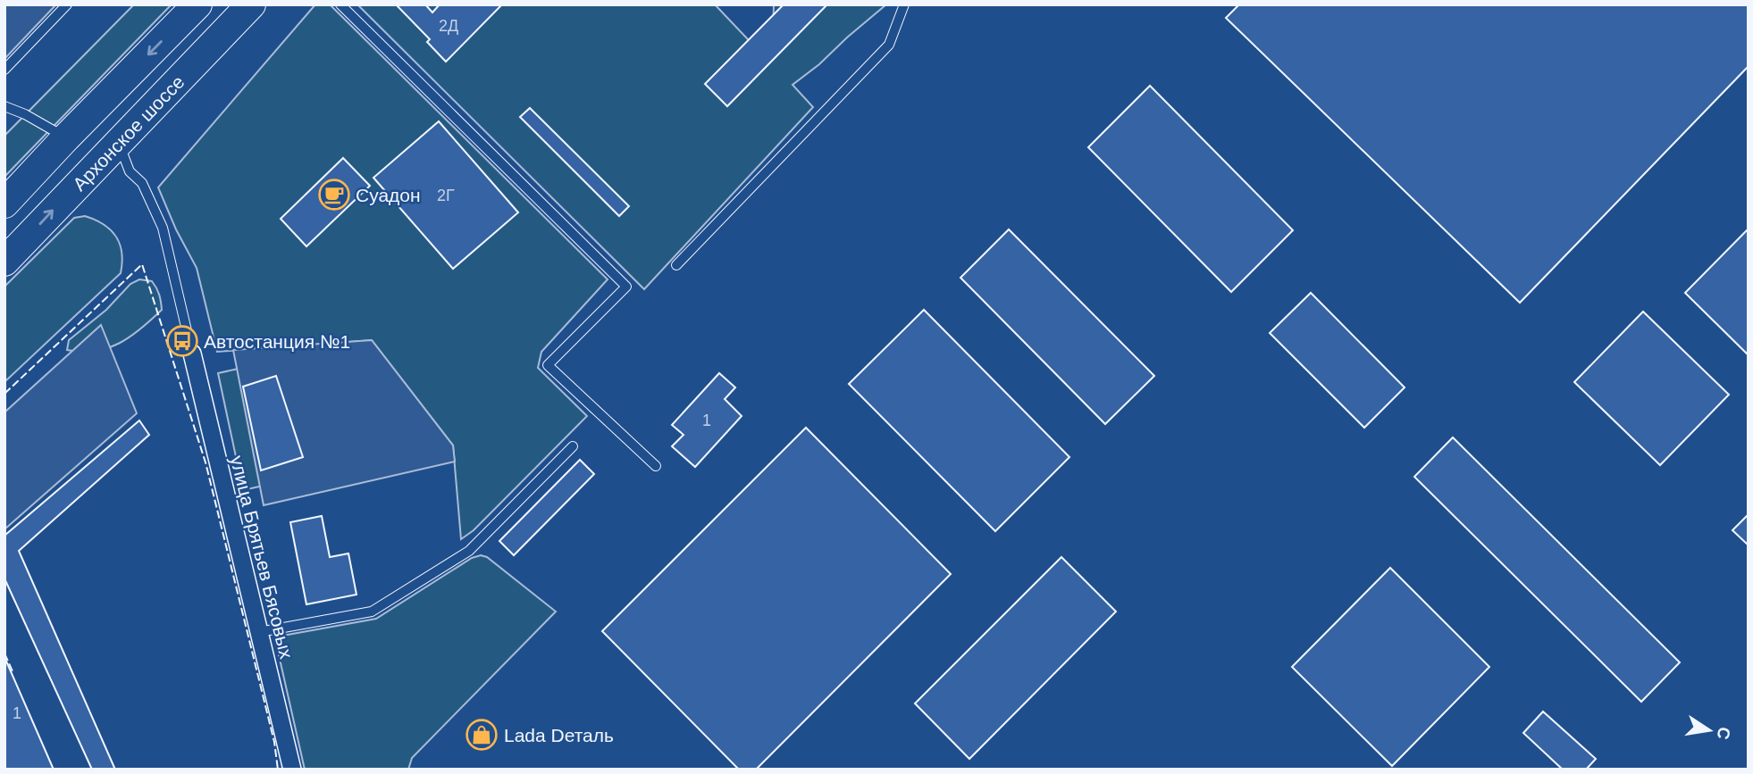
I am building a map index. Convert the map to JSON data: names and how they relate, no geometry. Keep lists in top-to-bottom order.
{
  "streets": {
    "highway": ["Архонское шоссе"],
    "street": ["улица Брятьев Бясовых"]
  },
  "places": {
    "cafe": ["Суадон"],
    "bus stop": ["Автостанция №1"],
    "shop": ["Lada Dеталь"]
  },
  "house_numbers": [
    "2Д",
    "2Г",
    "1",
    "1"
  ],
  "north": "right"
}
